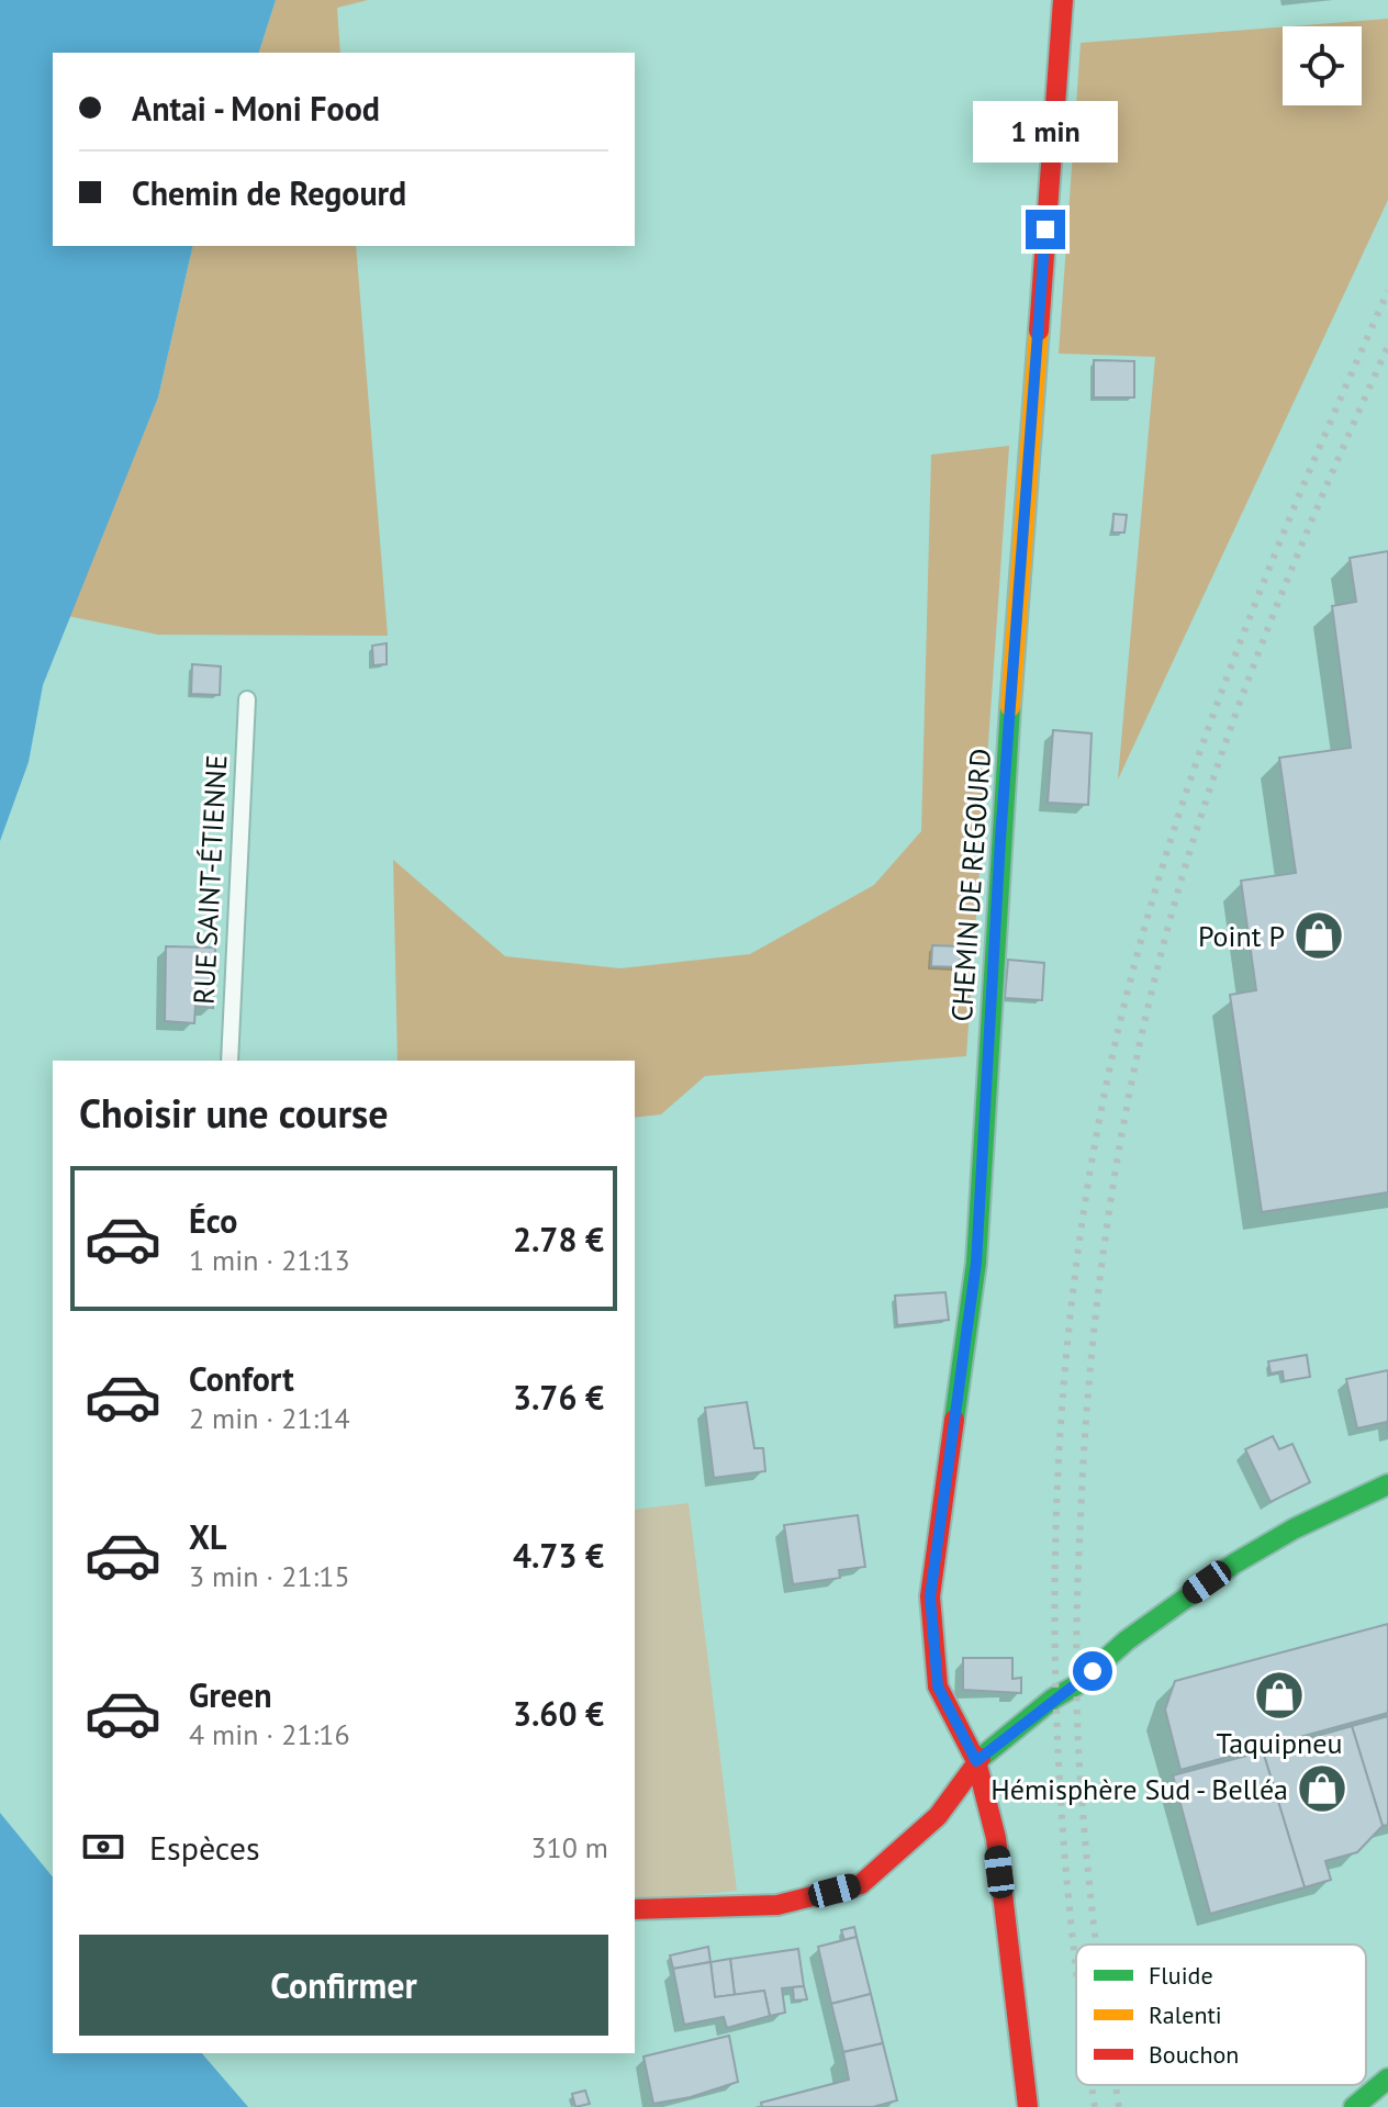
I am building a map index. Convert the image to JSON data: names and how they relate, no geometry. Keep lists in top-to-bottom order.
{
  "streets": {
    "street": ["CHEMIN DE REGOURD"],
    "lane": ["RUE SAINT-ÉTIENNE"]
  },
  "places": {
    "shop": ["Point P", "Taquipneu", "Hémisphère Sud - Belléa"]
  },
  "legend": ["Fluide", "Ralenti", "Bouchon"],
  "page": {
    "banner": ["Antai - Moni Food", "Chemin de Regourd"],
    "bubble": "1 min",
    "heading": "Choisir une course",
    "list": [
      {
        "name": "Éco",
        "note": "1 min · 21:13",
        "value": "2.78 €"
      },
      {
        "name": "Confort",
        "note": "2 min · 21:14",
        "value": "3.76 €"
      },
      {
        "name": "XL",
        "note": "3 min · 21:15",
        "value": "4.73 €"
      },
      {
        "name": "Green",
        "note": "4 min · 21:16",
        "value": "3.60 €"
      }
    ],
    "pay": ["Espèces", "310 m"],
    "buttons": "Confirmer"
  }
}
